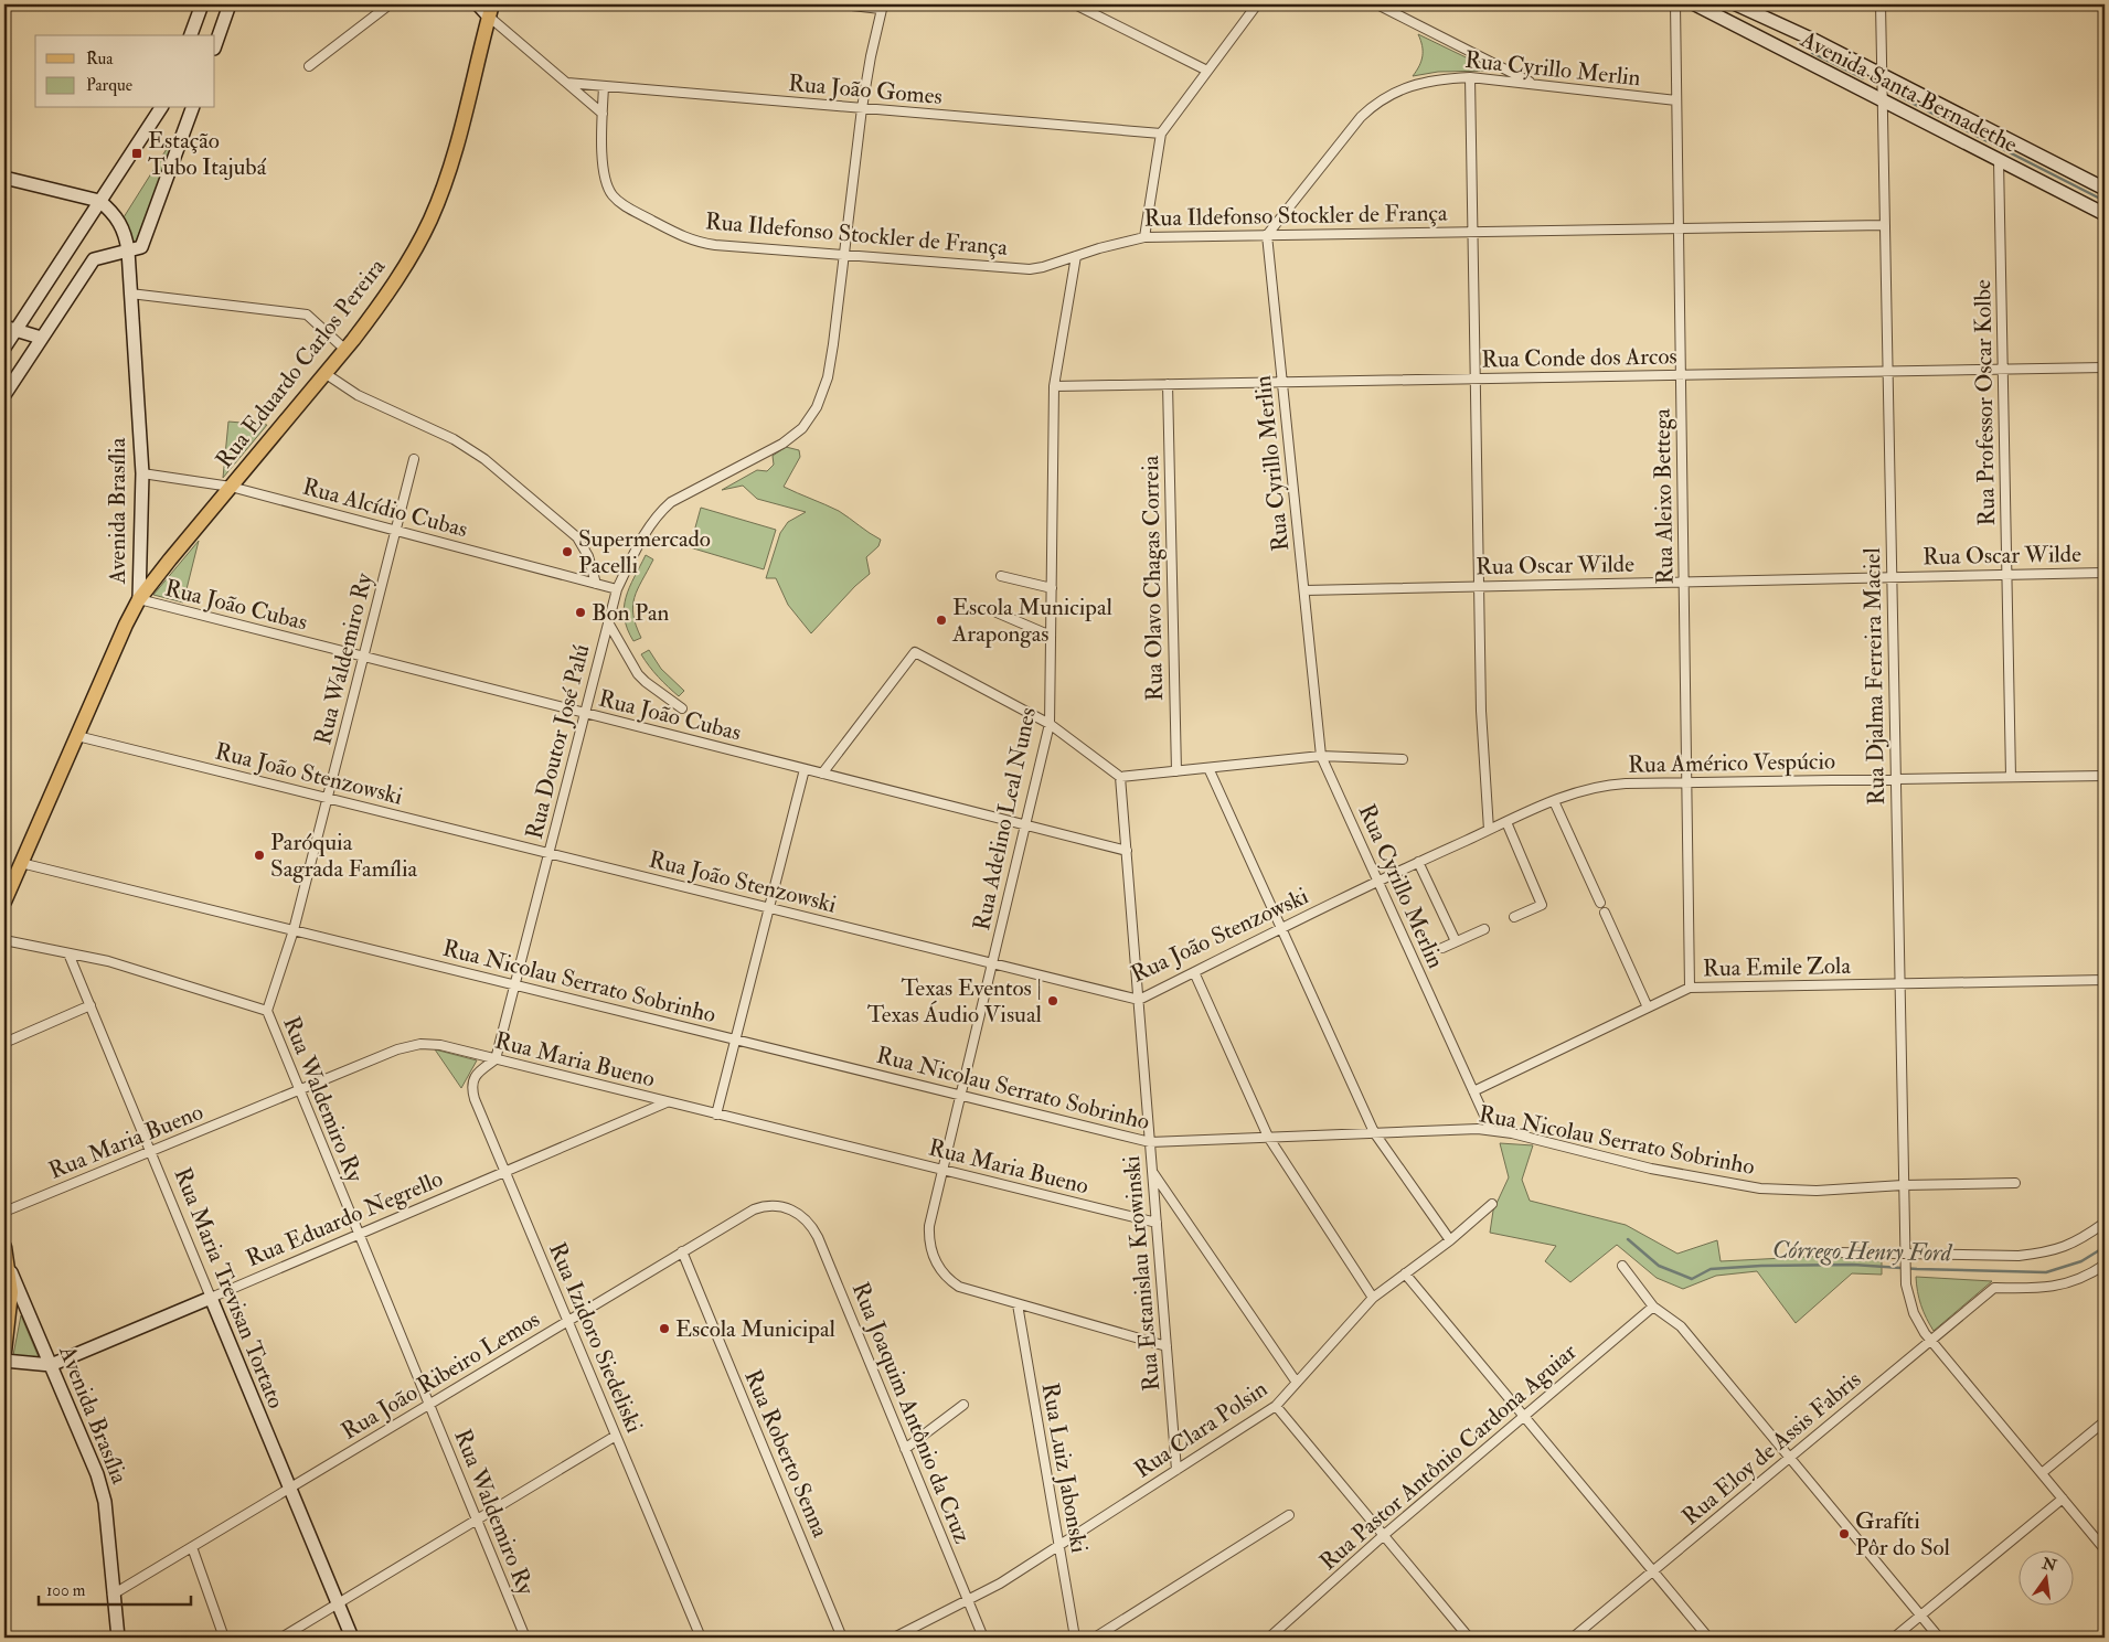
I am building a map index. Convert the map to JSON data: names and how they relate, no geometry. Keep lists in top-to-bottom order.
{
  "streets": {
    "main road": [
      "Avenida Santa Bernadethe",
      "Rua Eduardo Carlos Pereira",
      "Avenida Brasília",
      "Rua Eduardo Negrello",
      "Rua Maria Trevisan Tortato"
    ],
    "street": [
      "Rua Cyrillo Merlin",
      "Rua João Gomes",
      "Rua Ildefonso Stockler de França",
      "Rua Conde dos Arcos",
      "Rua Professor Oscar Kolbe",
      "Rua Aleixo Bettega",
      "Rua Alcídio Cubas",
      "Rua Oscar Wilde",
      "Rua Olavo Chagas Correia",
      "Rua João Cubas",
      "Rua Waldemiro Ry",
      "Rua Djalma Ferreira Maciel",
      "Rua Doutor José Palú",
      "Rua Américo Vespúcio",
      "Rua João Stenzowski",
      "Rua Adelino Leal Nunes",
      "Rua Emile Zola",
      "Rua Nicolau Serrato Sobrinho",
      "Rua Maria Bueno",
      "Rua Estanislau Krowinski",
      "Rua Izidoro Siedeliski",
      "Rua João Ribeiro Lemos",
      "Rua Joaquim Antônio da Cruz",
      "Rua Clara Polsin",
      "Rua Eloy de Assis Fabris",
      "Rua Roberto Senna",
      "Rua Pastor Antônio Cardona Aguiar",
      "Rua Luiz Jabonski"
    ]
  },
  "crossings": [
    ["Rua Cyrillo Merlin", "Rua Ildefonso Stockler de França"],
    ["Rua Cyrillo Merlin", "Rua Conde dos Arcos"],
    ["Rua Cyrillo Merlin", "Rua Aleixo Bettega"],
    ["Rua Cyrillo Merlin", "Rua Oscar Wilde"],
    ["Rua Cyrillo Merlin", "Rua Américo Vespúcio"],
    ["Rua Cyrillo Merlin", "Rua João Stenzowski"],
    ["Rua Cyrillo Merlin", "Rua Emile Zola"],
    ["Rua Cyrillo Merlin", "Rua Nicolau Serrato Sobrinho"],
    ["Rua João Gomes", "Rua Ildefonso Stockler de França"],
    ["Rua João Gomes", "Rua Doutor José Palú"],
    ["Avenida Santa Bernadethe", "Rua Professor Oscar Kolbe"],
    ["Avenida Santa Bernadethe", "Rua Djalma Ferreira Maciel"],
    ["Rua Ildefonso Stockler de França", "Rua Aleixo Bettega"],
    ["Rua Ildefonso Stockler de França", "Rua Djalma Ferreira Maciel"],
    ["Rua Ildefonso Stockler de França", "Rua Doutor José Palú"],
    ["Rua Ildefonso Stockler de França", "Rua Adelino Leal Nunes"],
    ["Rua Conde dos Arcos", "Rua Professor Oscar Kolbe"],
    ["Rua Conde dos Arcos", "Rua Aleixo Bettega"],
    ["Rua Conde dos Arcos", "Rua Olavo Chagas Correia"],
    ["Rua Conde dos Arcos", "Rua Djalma Ferreira Maciel"],
    ["Rua Conde dos Arcos", "Rua Adelino Leal Nunes"],
    ["Rua Eduardo Carlos Pereira", "Rua Alcídio Cubas"],
    ["Rua Eduardo Carlos Pereira", "Avenida Brasília"],
    ["Rua Eduardo Carlos Pereira", "Rua João Cubas"],
    ["Rua Professor Oscar Kolbe", "Rua Oscar Wilde"],
    ["Rua Professor Oscar Kolbe", "Rua Américo Vespúcio"],
    ["Rua Aleixo Bettega", "Rua Oscar Wilde"],
    ["Rua Aleixo Bettega", "Rua Américo Vespúcio"],
    ["Rua Aleixo Bettega", "Rua Emile Zola"],
    ["Rua Alcídio Cubas", "Avenida Brasília"],
    ["Rua Alcídio Cubas", "Rua Waldemiro Ry"],
    ["Rua Alcídio Cubas", "Rua Doutor José Palú"],
    ["Avenida Brasília", "Rua João Cubas"],
    ["Avenida Brasília", "Rua João Stenzowski"],
    ["Avenida Brasília", "Rua Nicolau Serrato Sobrinho"],
    ["Avenida Brasília", "Rua Eduardo Negrello"],
    ["Avenida Brasília", "Rua João Ribeiro Lemos"],
    ["Rua Oscar Wilde", "Rua Djalma Ferreira Maciel"],
    ["Rua João Cubas", "Rua Waldemiro Ry"],
    ["Rua João Cubas", "Rua Doutor José Palú"],
    ["Rua João Cubas", "Rua Adelino Leal Nunes"],
    ["Rua João Cubas", "Rua Estanislau Krowinski"],
    ["Rua Waldemiro Ry", "Rua João Stenzowski"],
    ["Rua Waldemiro Ry", "Rua Nicolau Serrato Sobrinho"],
    ["Rua Waldemiro Ry", "Rua Maria Bueno"],
    ["Rua Waldemiro Ry", "Rua Eduardo Negrello"],
    ["Rua Waldemiro Ry", "Rua João Ribeiro Lemos"],
    ["Rua Djalma Ferreira Maciel", "Rua Américo Vespúcio"],
    ["Rua Djalma Ferreira Maciel", "Rua Emile Zola"],
    ["Rua Djalma Ferreira Maciel", "Rua Nicolau Serrato Sobrinho"],
    ["Rua Djalma Ferreira Maciel", "Rua Eloy de Assis Fabris"],
    ["Rua Doutor José Palú", "Rua João Stenzowski"],
    ["Rua Doutor José Palú", "Rua Nicolau Serrato Sobrinho"],
    ["Rua Doutor José Palú", "Rua Maria Bueno"],
    ["Rua Doutor José Palú", "Rua Izidoro Siedeliski"],
    ["Rua Américo Vespúcio", "Rua João Stenzowski"],
    ["Rua João Stenzowski", "Rua Adelino Leal Nunes"],
    ["Rua João Stenzowski", "Rua Estanislau Krowinski"],
    ["Rua Adelino Leal Nunes", "Rua Nicolau Serrato Sobrinho"],
    ["Rua Adelino Leal Nunes", "Rua Maria Bueno"],
    ["Rua Adelino Leal Nunes", "Rua Luiz Jabonski"],
    ["Rua Nicolau Serrato Sobrinho", "Rua Estanislau Krowinski"],
    ["Rua Maria Bueno", "Rua Eduardo Negrello"],
    ["Rua Maria Bueno", "Rua Estanislau Krowinski"],
    ["Rua Maria Bueno", "Rua Maria Trevisan Tortato"],
    ["Rua Maria Bueno", "Rua Izidoro Siedeliski"],
    ["Rua Eduardo Negrello", "Rua Maria Trevisan Tortato"],
    ["Rua Eduardo Negrello", "Rua Izidoro Siedeliski"],
    ["Rua Estanislau Krowinski", "Rua Clara Polsin"],
    ["Rua Maria Trevisan Tortato", "Rua João Ribeiro Lemos"],
    ["Rua Izidoro Siedeliski", "Rua João Ribeiro Lemos"],
    ["Rua João Ribeiro Lemos", "Rua Joaquim Antônio da Cruz"],
    ["Rua João Ribeiro Lemos", "Rua Roberto Senna"],
    ["Rua Joaquim Antônio da Cruz", "Rua Clara Polsin"],
    ["Rua Clara Polsin", "Rua Luiz Jabonski"]
  ],
  "water": ["Córrego Henry Ford"],
  "places": {
    "transit": ["Estação Tubo Itajubá"],
    "other": [
      "Supermercado Pacelli",
      "Bon Pan",
      "Escola Municipal Arapongas",
      "Paróquia Sagrada Família",
      "Texas Eventos | Texas Áudio Visual",
      "Escola Municipal",
      "Grafíti Pôr do Sol"
    ]
  },
  "legend": ["Rua", "Parque"],
  "scale_bar": "100 m",
  "north": "top"
}
